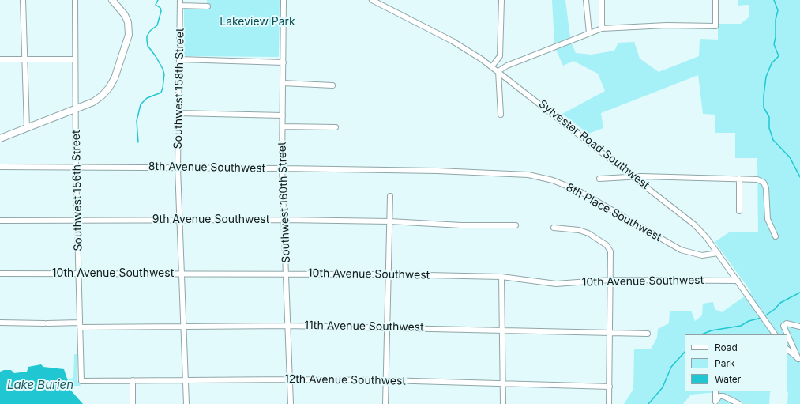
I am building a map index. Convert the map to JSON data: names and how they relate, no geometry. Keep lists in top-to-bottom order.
{
  "streets": {
    "street": [
      "Southwest 158th Street",
      "Sylvester Road Southwest",
      "8th Avenue Southwest",
      "Southwest 156th Street",
      "Southwest 160th Street",
      "8th Place Southwest",
      "9th Avenue Southwest",
      "10th Avenue Southwest",
      "11th Avenue Southwest",
      "12th Avenue Southwest"
    ]
  },
  "crossings": [
    ["Southwest 158th Street", "8th Avenue Southwest"],
    ["Southwest 158th Street", "9th Avenue Southwest"],
    ["Southwest 158th Street", "10th Avenue Southwest"],
    ["Southwest 158th Street", "11th Avenue Southwest"],
    ["Southwest 158th Street", "12th Avenue Southwest"],
    ["Sylvester Road Southwest", "8th Place Southwest"],
    ["Sylvester Road Southwest", "10th Avenue Southwest"],
    ["8th Avenue Southwest", "Southwest 156th Street"],
    ["8th Avenue Southwest", "Southwest 160th Street"],
    ["8th Avenue Southwest", "8th Place Southwest"],
    ["Southwest 156th Street", "9th Avenue Southwest"],
    ["Southwest 156th Street", "10th Avenue Southwest"],
    ["Southwest 156th Street", "11th Avenue Southwest"],
    ["Southwest 156th Street", "12th Avenue Southwest"],
    ["Southwest 160th Street", "9th Avenue Southwest"],
    ["Southwest 160th Street", "10th Avenue Southwest"],
    ["Southwest 160th Street", "11th Avenue Southwest"],
    ["Southwest 160th Street", "12th Avenue Southwest"]
  ],
  "water": ["Lake Burien"],
  "parks": ["Lakeview Park"],
  "legend": ["Road", "Park", "Water"]
}
